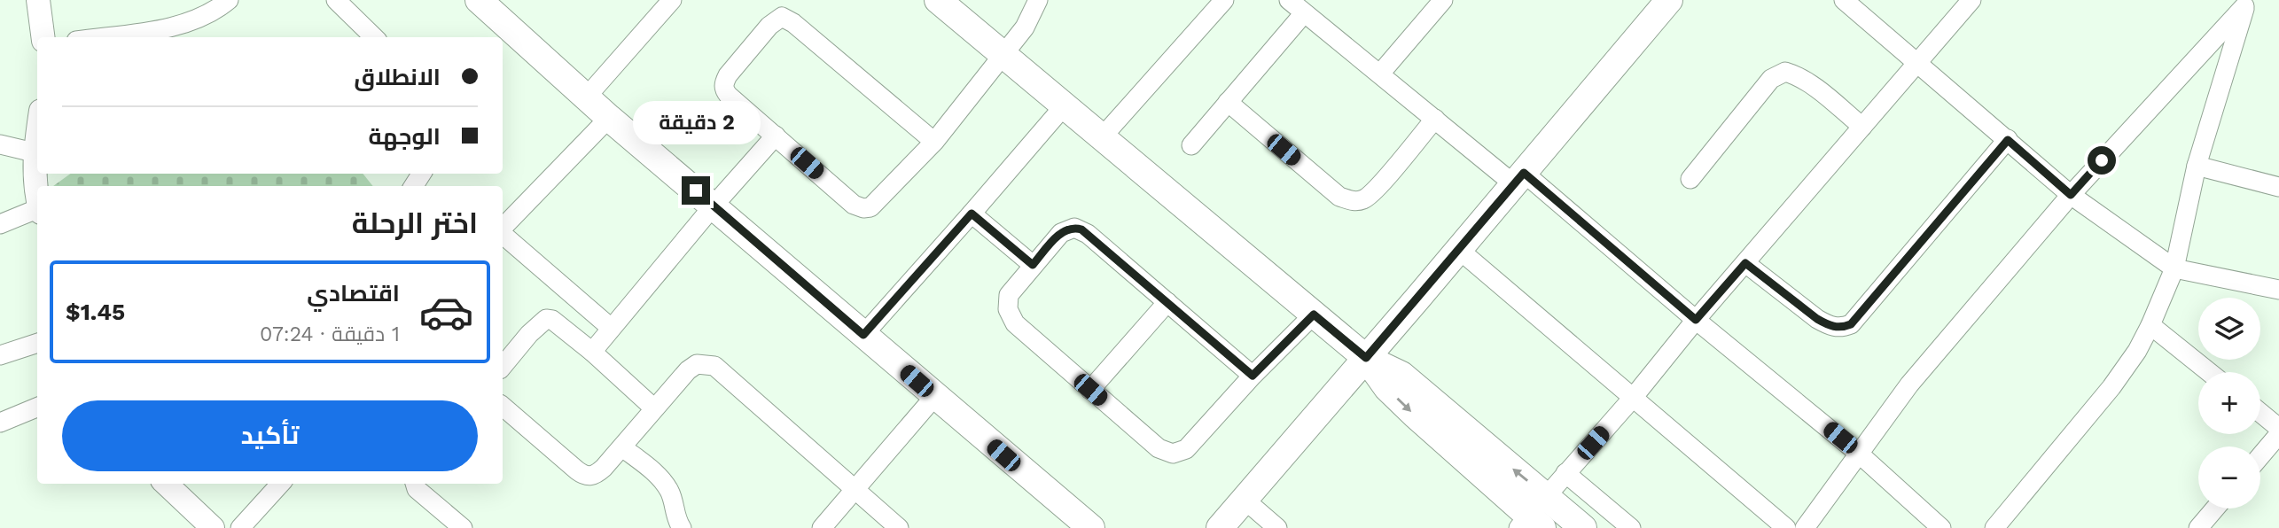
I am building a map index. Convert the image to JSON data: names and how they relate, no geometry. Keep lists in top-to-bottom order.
{
  "page": {
    "banner": ["الانطلاق", "الوجهة"],
    "bubble": "2 دقيقة",
    "heading": "اختر الرحلة",
    "list": [
      {
        "name": "اقتصادي",
        "note": "1 دقيقة · 07:24",
        "value": "$1.45"
      }
    ],
    "map_buttons": ["+", "−"],
    "buttons": "تأكيد"
  }
}
